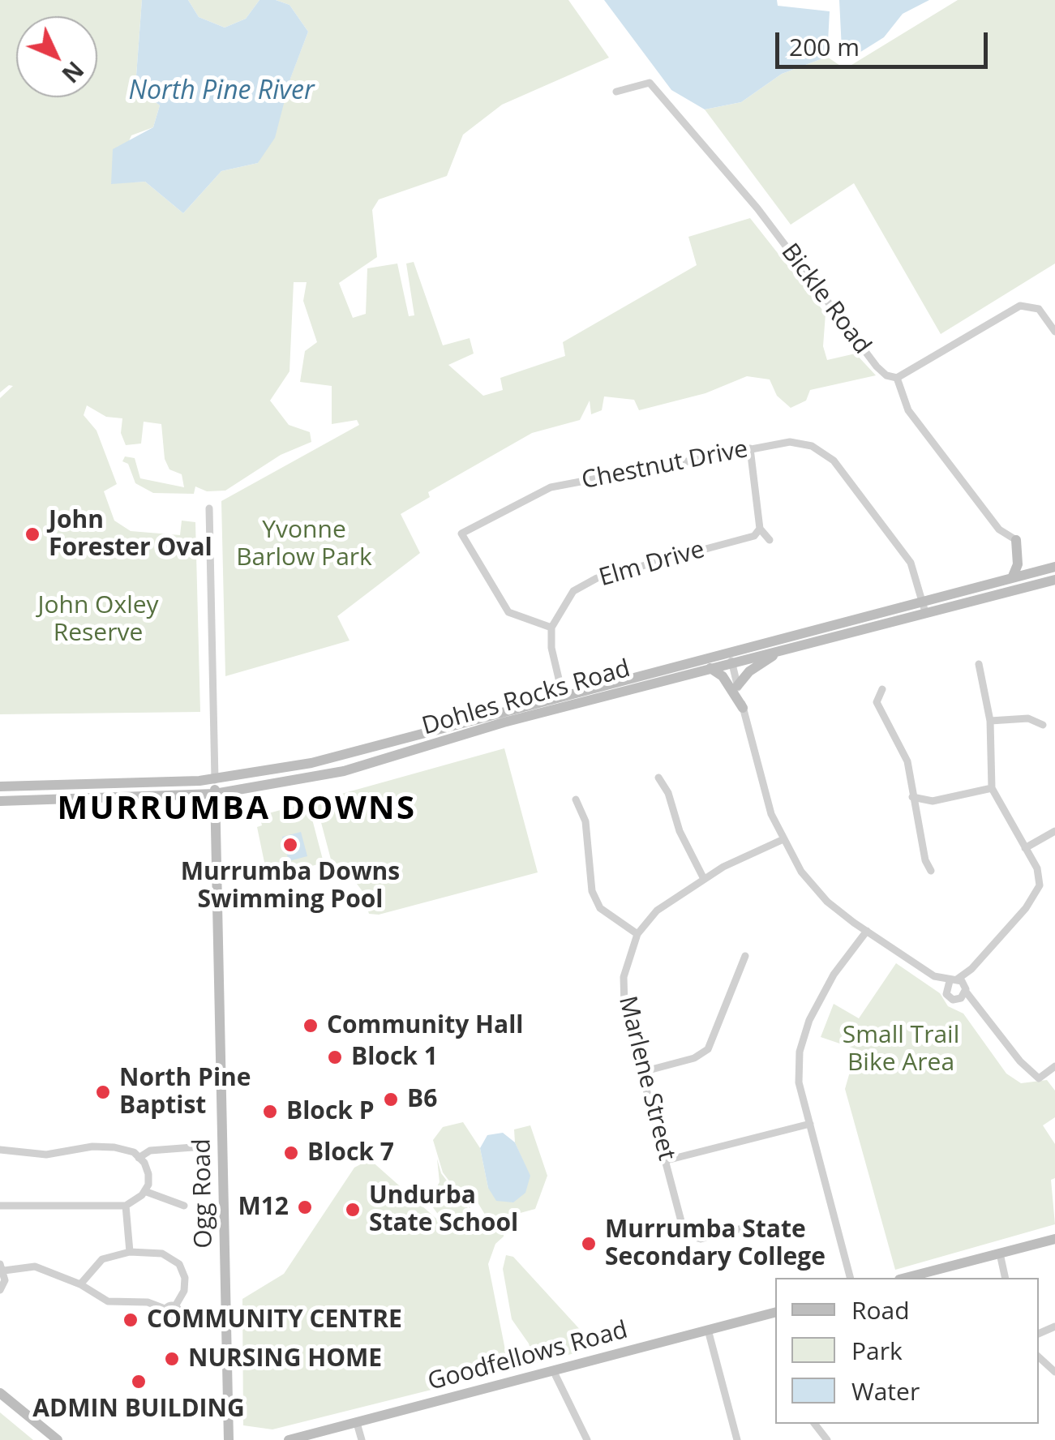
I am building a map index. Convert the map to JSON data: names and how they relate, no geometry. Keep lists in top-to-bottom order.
{
  "streets": {
    "main road": ["Dohles Rocks Road", "Ogg Road", "Goodfellows Road"],
    "street": [
      "Bickle Road",
      "Chestnut Drive",
      "Elm Drive",
      "Marlene Street"
    ]
  },
  "crossings": [
    ["Chestnut Drive", "Elm Drive"],
    ["Chestnut Drive", "Dohles Rocks Road"],
    ["Dohles Rocks Road", "Ogg Road"]
  ],
  "districts": ["MURRUMBA DOWNS"],
  "water": ["North Pine River"],
  "parks": ["Yvonne Barlow Park", "John Oxley Reserve", "Small Trail Bike Area"],
  "places": [
    "John Forester Oval",
    "Murrumba Downs Swimming Pool",
    "Community Hall",
    "Block 1",
    "North Pine Baptist",
    "B6",
    "Block P",
    "Block 7",
    "M12",
    "Undurba State School",
    "Murrumba State Secondary College",
    "COMMUNITY CENTRE",
    "NURSING HOME",
    "ADMIN BUILDING"
  ],
  "legend": ["Road", "Park", "Water"],
  "scale_bar": "200 m",
  "north": "bottom right"
}
